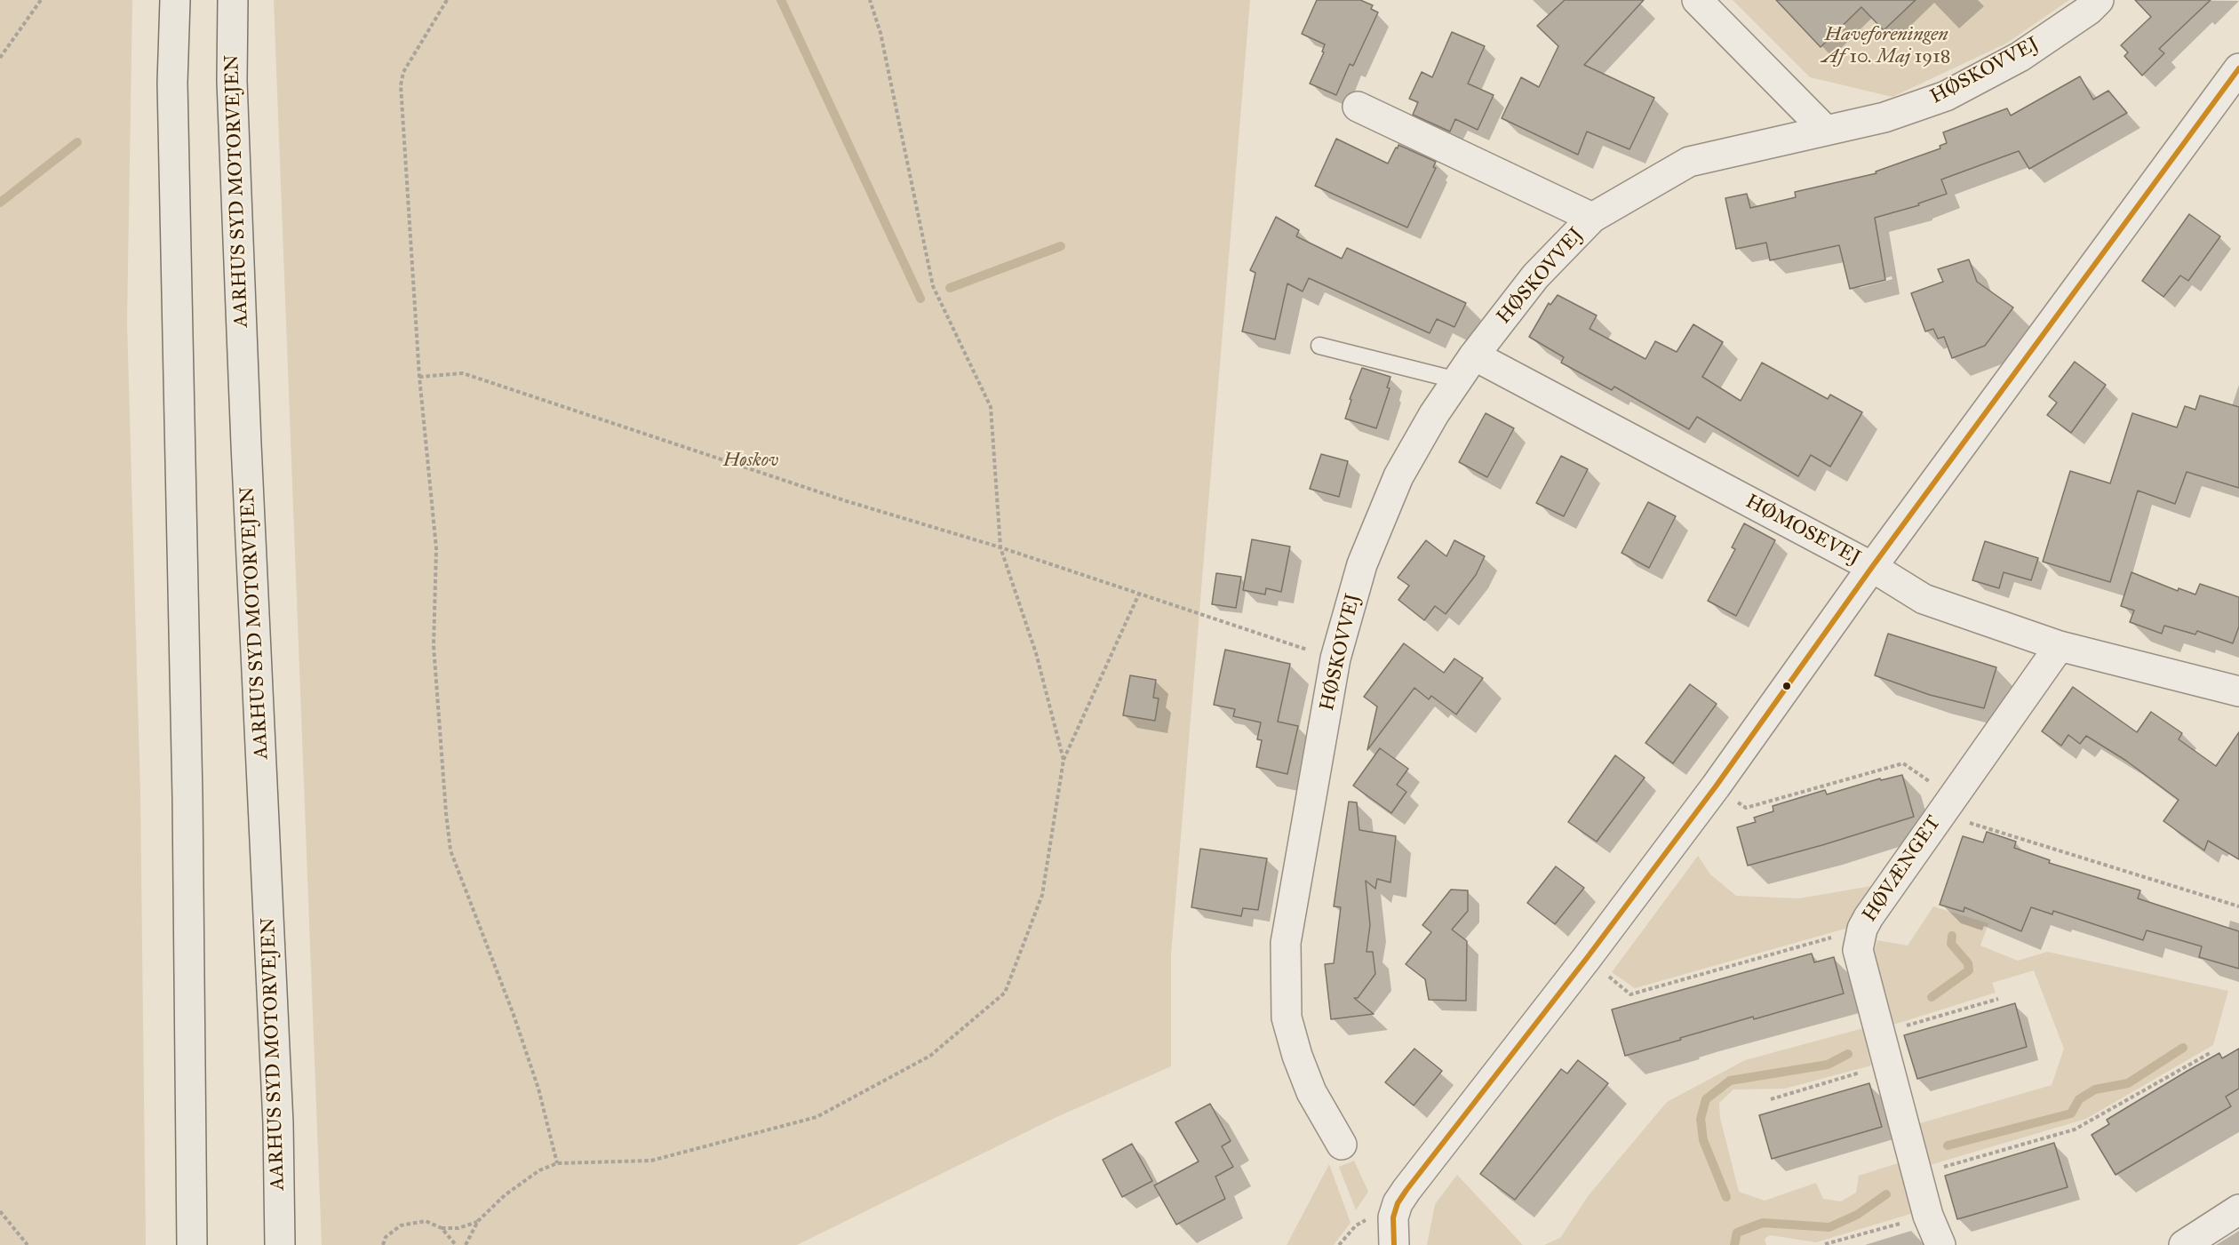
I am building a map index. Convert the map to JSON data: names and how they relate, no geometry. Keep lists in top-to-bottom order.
{
  "streets": {
    "highway": ["AARHUS SYD MOTORVEJEN"],
    "street": ["HØSKOVVEJ", "HØMOSEVEJ", "HØVÆNGET"]
  },
  "crossings": [
    ["HØSKOVVEJ", "HØMOSEVEJ"],
    ["HØMOSEVEJ", "HØVÆNGET"]
  ],
  "parks": ["Haveforeningen Af 10. Maj 1918", "Høskov"]
}
